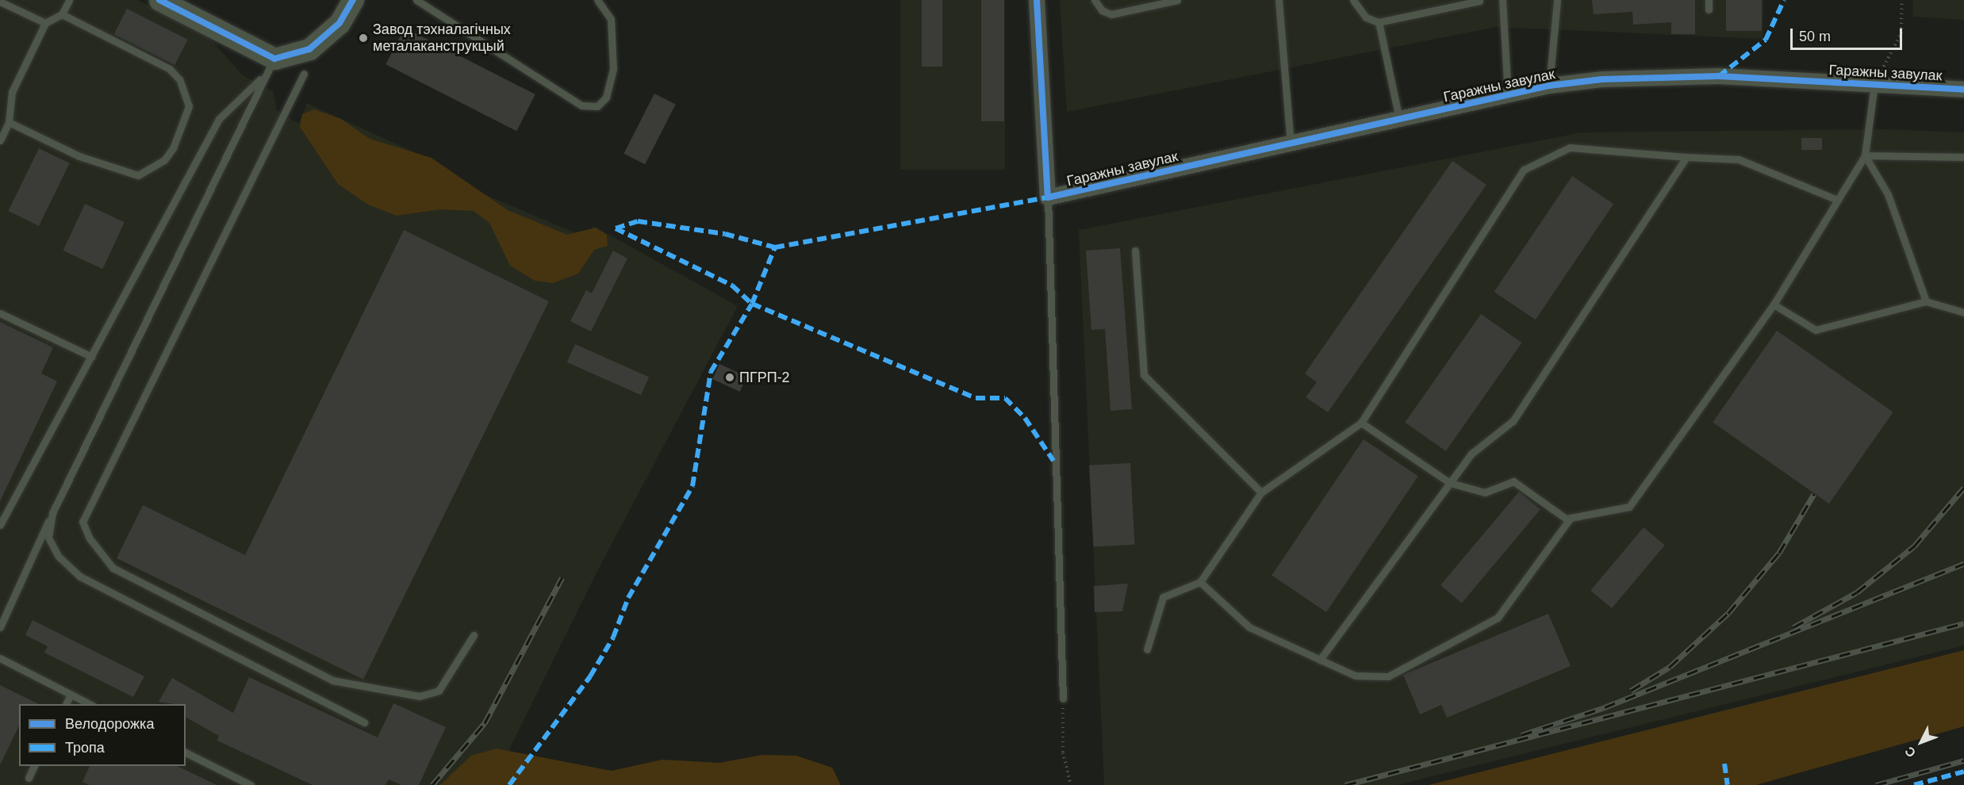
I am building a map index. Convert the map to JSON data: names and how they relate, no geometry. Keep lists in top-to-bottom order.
{
  "streets": {
    "street": ["Гаражны завулак"]
  },
  "places": ["Завод тэхналагічных металаканструкцый", "ПГРП-2"],
  "legend": ["Велодорожка", "Тропа"],
  "scale_bar": "50 m",
  "north": "bottom left"
}
